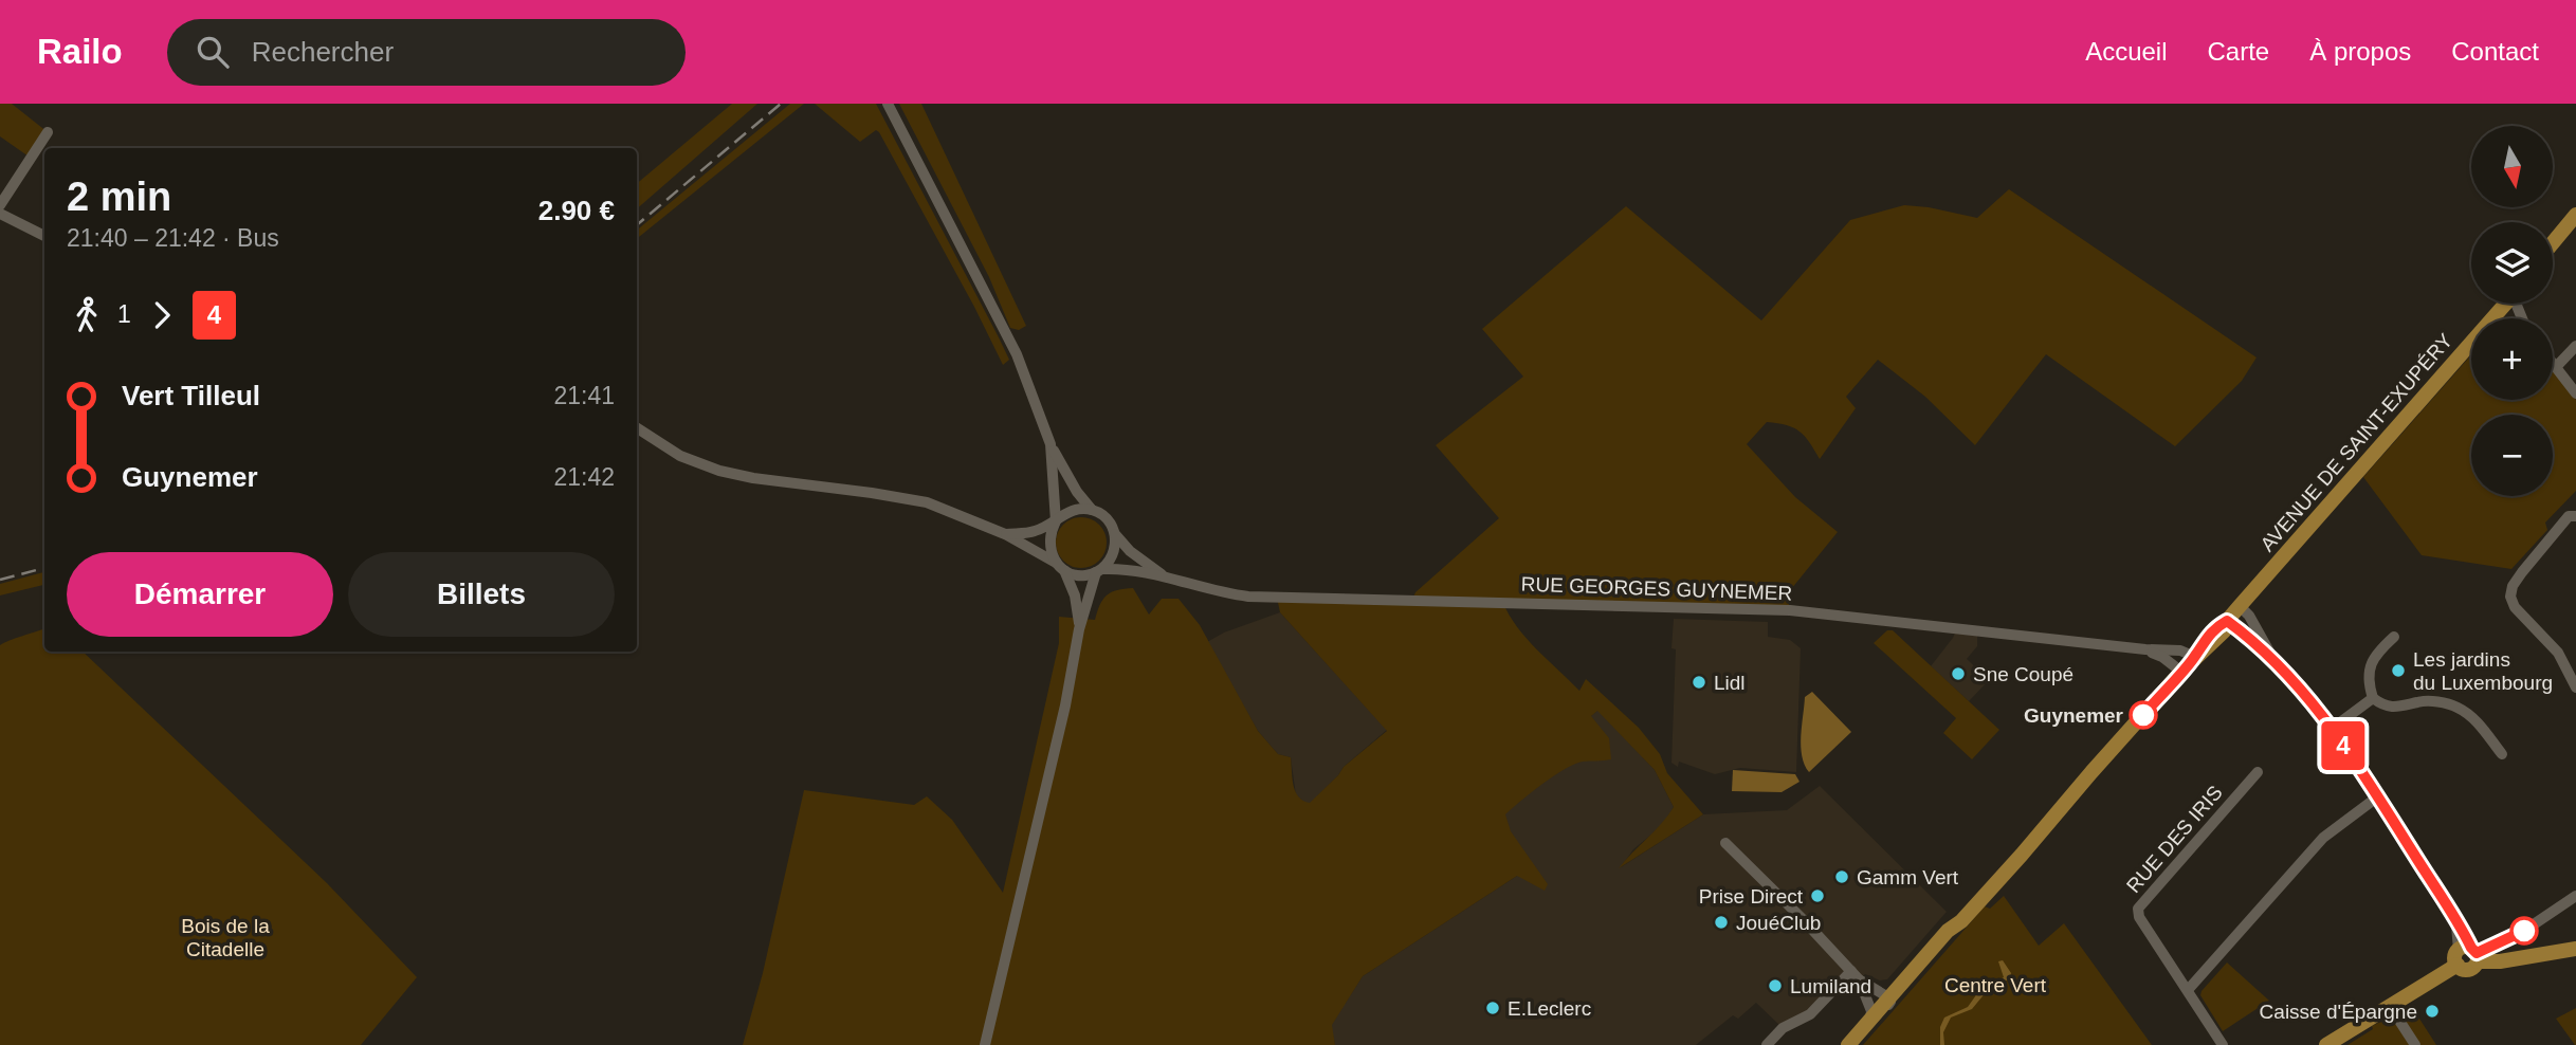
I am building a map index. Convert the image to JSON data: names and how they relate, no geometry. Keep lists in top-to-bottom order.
{
  "streets": {
    "main road": ["AVENUE DE SAINT-EXUPÉRY"],
    "street": ["RUE GEORGES GUYNEMER", "RUE DES IRIS"]
  },
  "crossings": [
    ["AVENUE DE SAINT-EXUPÉRY", "RUE GEORGES GUYNEMER"]
  ],
  "parks": ["Bois de la Citadelle", "Centre Vert"],
  "places": [
    "Les jardins du Luxembourg",
    "Sne Coupé",
    "Lidl",
    "Guynemer",
    "Gamm Vert",
    "Prise Direct",
    "JouéClub",
    "Lumiland",
    "E.Leclerc",
    "Caisse d'Épargne"
  ],
  "lines": ["bus line 4"],
  "north": "bottom",
  "page": {
    "header": "Railo",
    "search": "Rechercher",
    "nav": [
      "Accueil",
      "Carte",
      "À propos",
      "Contact"
    ],
    "on_map": "4",
    "map_buttons": ["+", "−"],
    "heading": ["2 min", "21:40 – 21:42 · Bus", "2.90 €"],
    "legs": ["1", "4"],
    "list": [
      {
        "name": "Vert Tilleul",
        "value": "21:41"
      },
      {
        "name": "Guynemer",
        "value": "21:42"
      }
    ],
    "buttons": ["Démarrer", "Billets"]
  }
}
